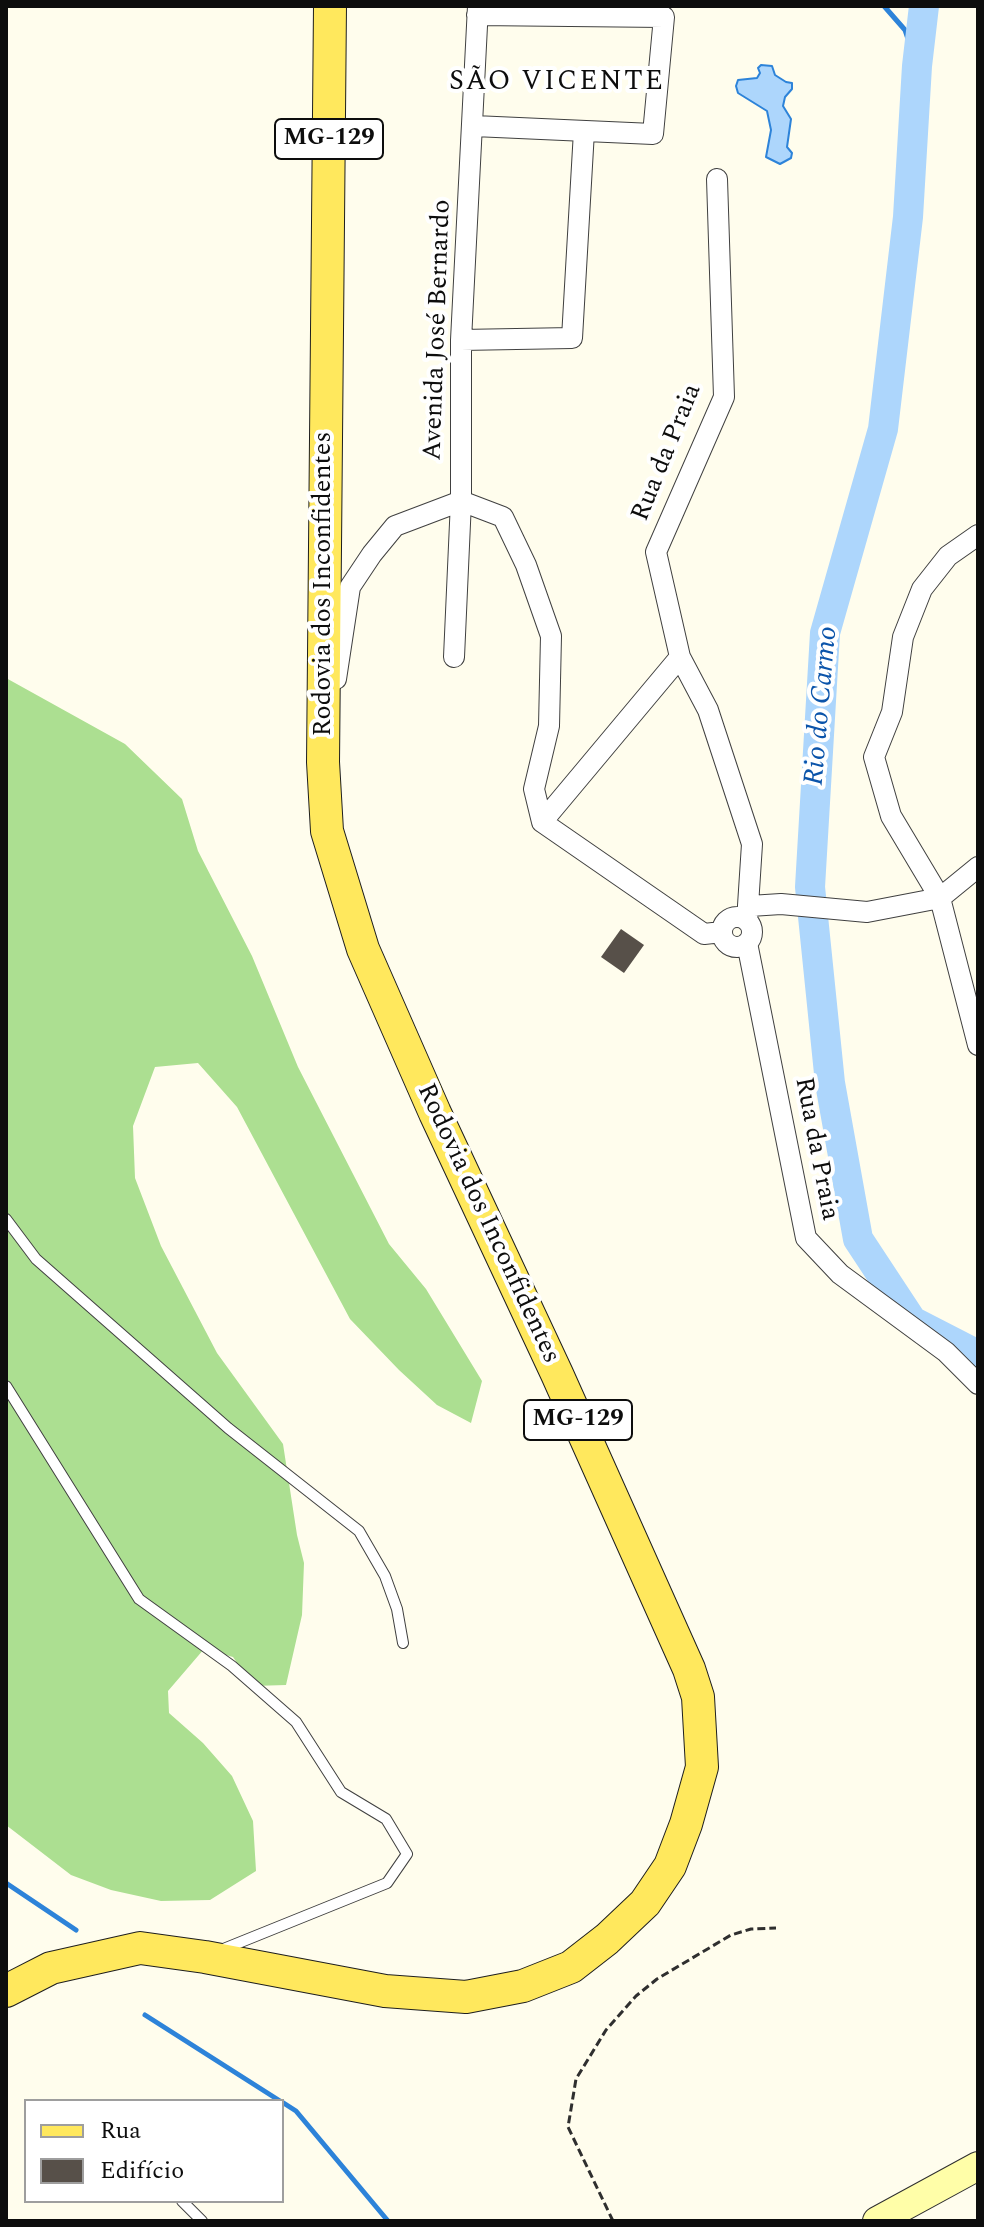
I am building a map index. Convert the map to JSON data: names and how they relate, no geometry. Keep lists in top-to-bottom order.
{
  "streets": {
    "main road": ["MG-129", "Rodovia dos Inconfidentes"],
    "street": ["Avenida José Bernardo", "Rua da Praia"]
  },
  "districts": ["SÃO VICENTE"],
  "water": ["Rio do Carmo"],
  "legend": ["Rua", "Edifício"]
}
